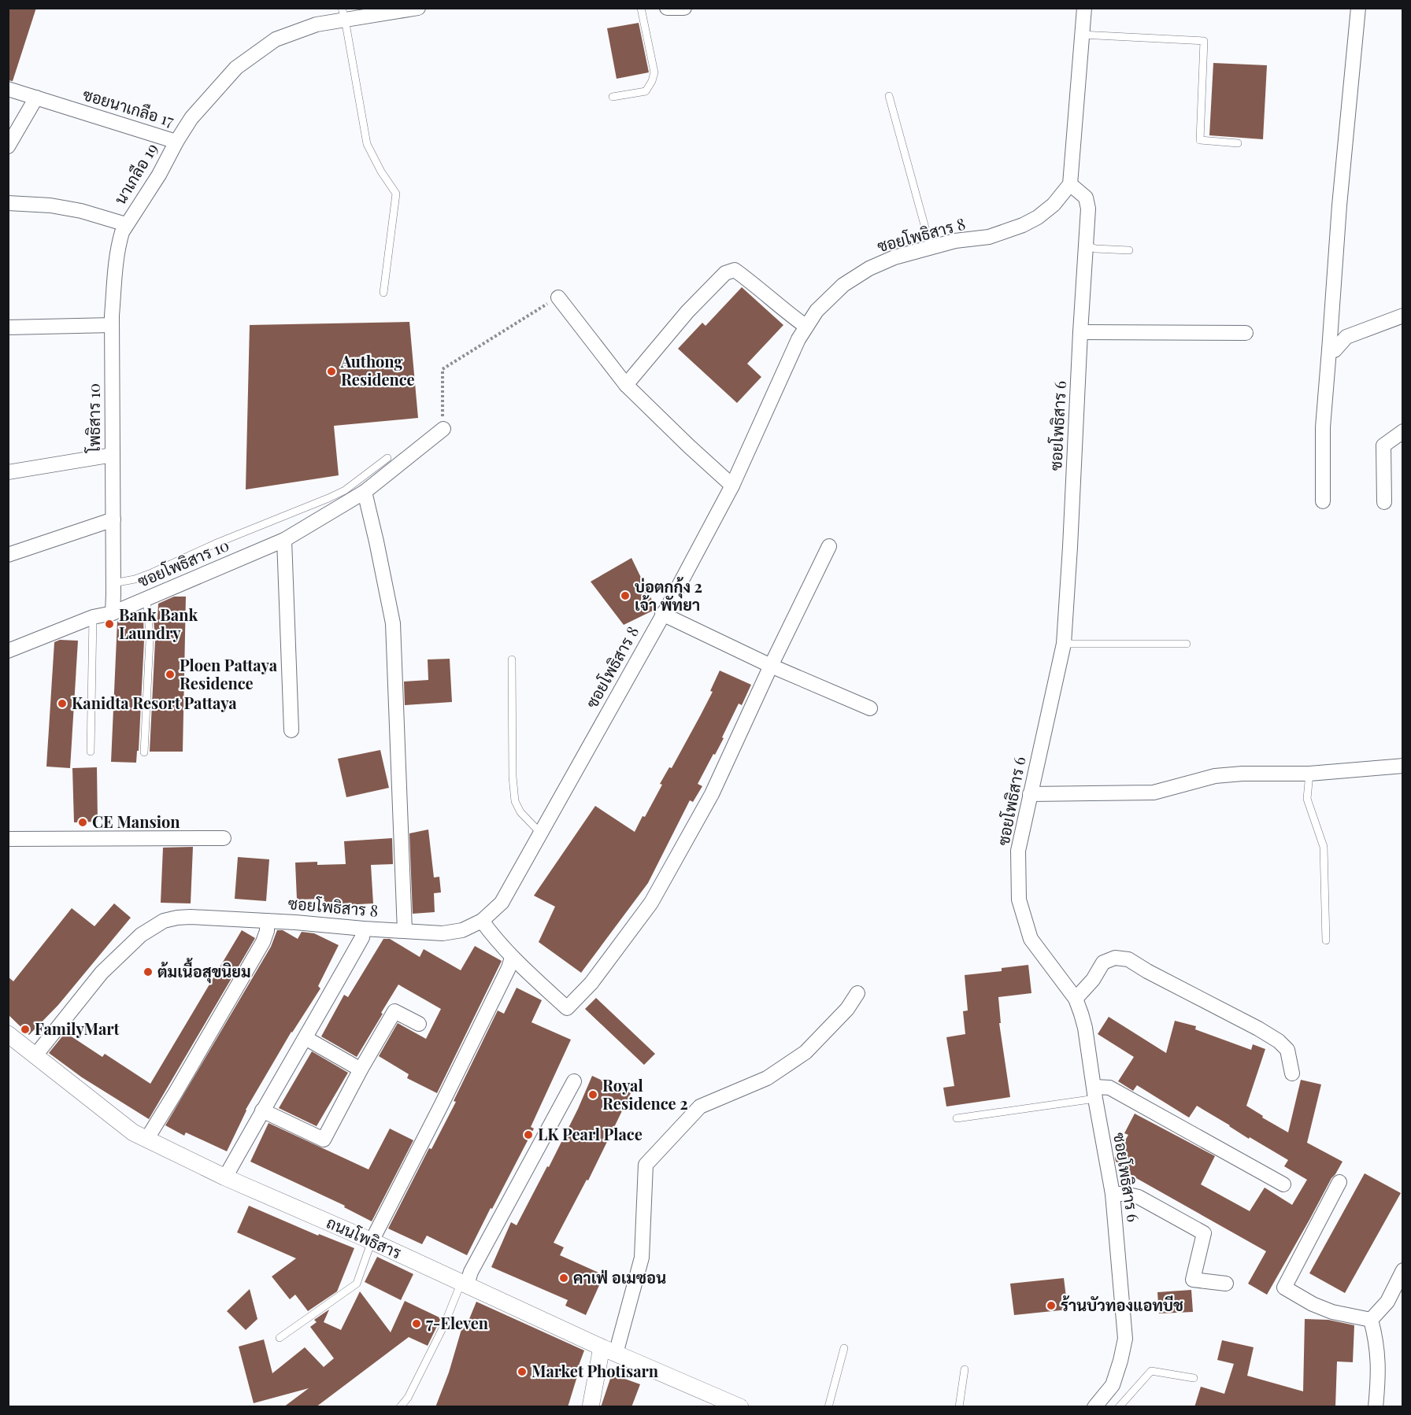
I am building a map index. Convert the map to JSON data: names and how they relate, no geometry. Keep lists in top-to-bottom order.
{
  "streets": {
    "street": [
      "ซอยนาเกลือ 17",
      "นาเกลือ 19",
      "ซอยโพธิสาร 8",
      "โพธิสาร 10",
      "ซอยโพธิสาร 6",
      "ซอยโพธิสาร 10",
      "ถนนโพธิสาร"
    ]
  },
  "crossings": [
    ["ซอยนาเกลือ 17", "นาเกลือ 19"],
    ["นาเกลือ 19", "โพธิสาร 10"],
    ["ซอยโพธิสาร 8", "ซอยโพธิสาร 6"],
    ["ซอยโพธิสาร 8", "ถนนโพธิสาร"],
    ["โพธิสาร 10", "ซอยโพธิสาร 10"]
  ],
  "places": [
    "Authong Residence",
    "บ่อตกกุ้ง 2 เจ้า พัทยา",
    "Bank Bank Laundry",
    "Ploen Pattaya Residence",
    "Kanidta Resort Pattaya",
    "CE Mansion",
    "ต้มเนื้อสุขนิยม",
    "FamilyMart",
    "Royal Residence 2",
    "LK Pearl Place",
    "คาเฟ่ อเมซอน",
    "ร้านบัวทองแอทบีช",
    "7-Eleven",
    "Market Photisarn"
  ]
}
